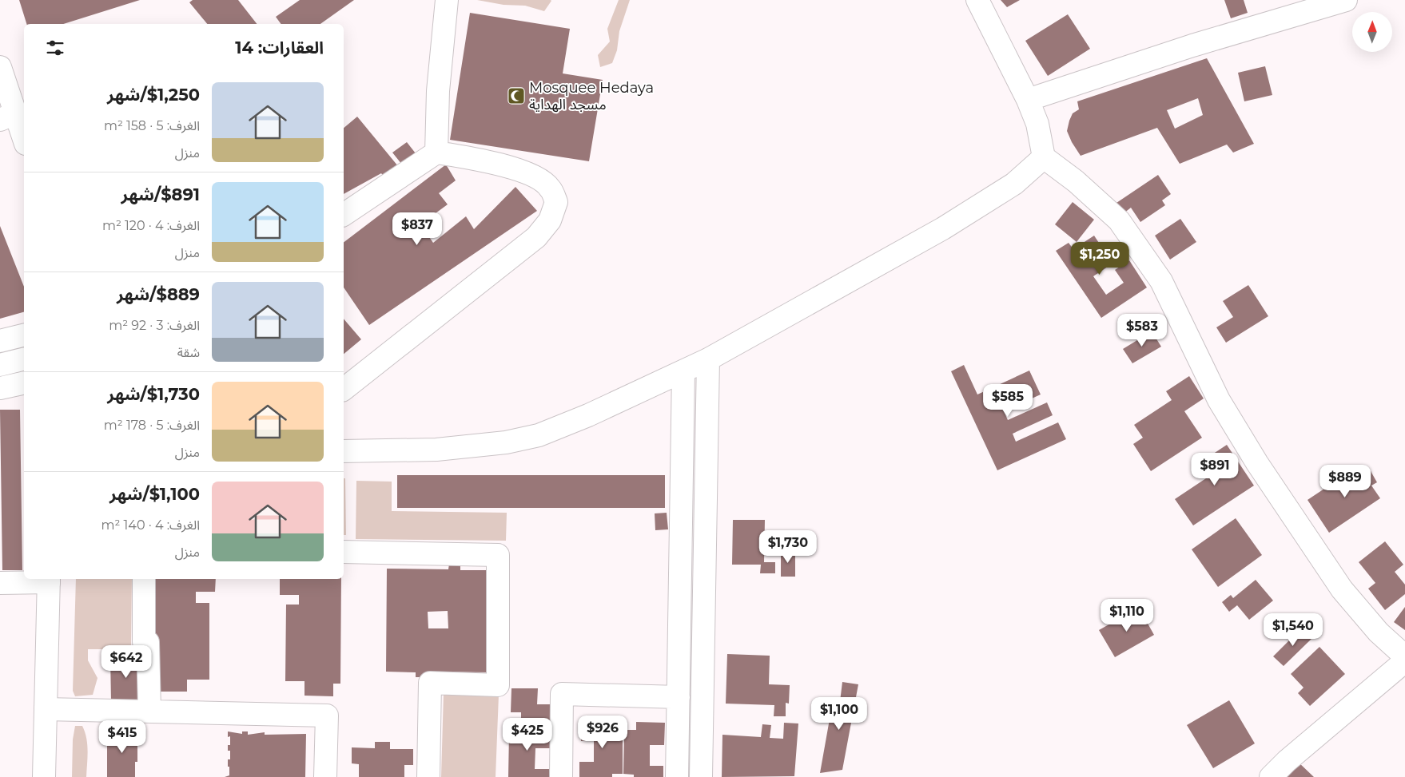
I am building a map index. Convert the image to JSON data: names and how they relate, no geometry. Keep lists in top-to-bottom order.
{
  "places": {
    "mosque": ["Mosquee Hedaya مسجد الهداية"]
  },
  "north": "top",
  "page": {
    "heading": "العقارات: 14",
    "list": [
      {
        "name": "$1,250/شهر",
        "note": "الغرف: 5 · 158 m² · منزل"
      },
      {
        "name": "$891/شهر",
        "note": "الغرف: 4 · 120 m² · منزل"
      },
      {
        "name": "$889/شهر",
        "note": "الغرف: 3 · 92 m² · شقة"
      },
      {
        "name": "$1,730/شهر",
        "note": "الغرف: 5 · 178 m² · منزل"
      },
      {
        "name": "$1,100/شهر",
        "note": "الغرف: 4 · 140 m² · منزل"
      }
    ],
    "price": [
      "$837",
      "$1,250",
      "$583",
      "$585",
      "$891",
      "$889",
      "$1,730",
      "$1,110",
      "$1,540",
      "$642",
      "$1,100",
      "$926",
      "$425",
      "$415"
    ]
  }
}
